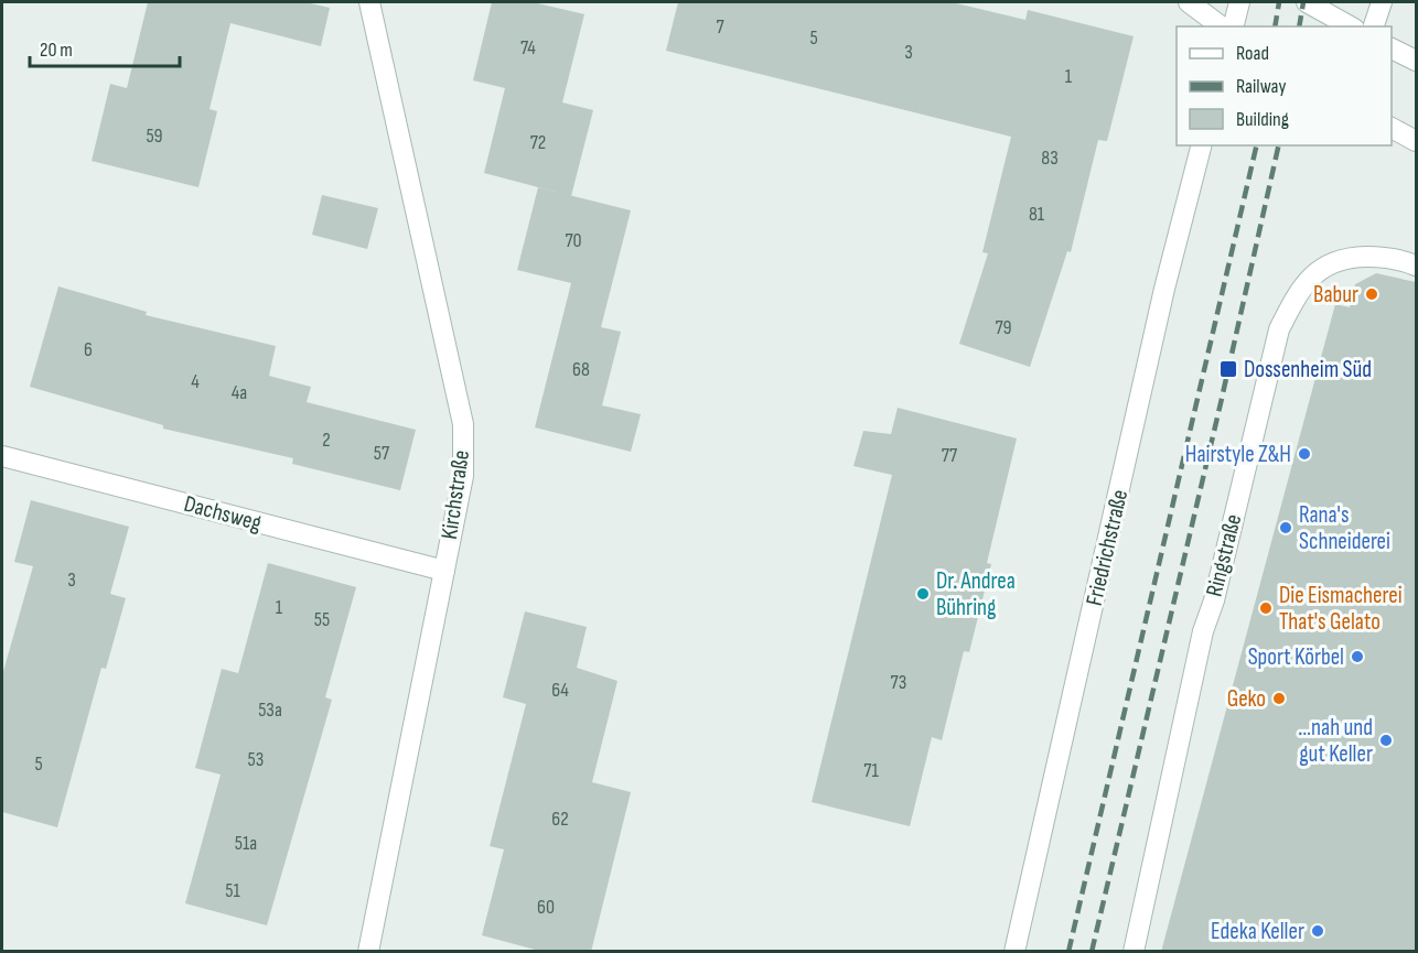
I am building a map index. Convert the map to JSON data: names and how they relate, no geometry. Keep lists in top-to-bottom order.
{
  "streets": {
    "street": [
      "Kirchstraße",
      "Dachsweg",
      "Friedrichstraße",
      "Ringstraße"
    ]
  },
  "crossings": [
    ["Kirchstraße", "Dachsweg"]
  ],
  "places": {
    "other": [
      "Babur",
      "Hairstyle Z&H",
      "Rana's Schneiderei",
      "Dr. Andrea Bühring",
      "Die Eismacherei That's Gelato",
      "Sport Körbel",
      "Geko",
      "…nah und gut Keller",
      "Edeka Keller"
    ],
    "transit": ["Dossenheim Süd"]
  },
  "house_numbers": [
    "7",
    "5",
    "74",
    "3",
    "1",
    "59",
    "72",
    "83",
    "81",
    "70",
    "79",
    "6",
    "68",
    "4",
    "4a",
    "2",
    "57",
    "77",
    "3",
    "1",
    "55",
    "73",
    "64",
    "53a",
    "53",
    "5",
    "71",
    "62",
    "51a",
    "51",
    "60"
  ],
  "legend": ["Road", "Railway", "Building"],
  "scale_bar": "20 m"
}
